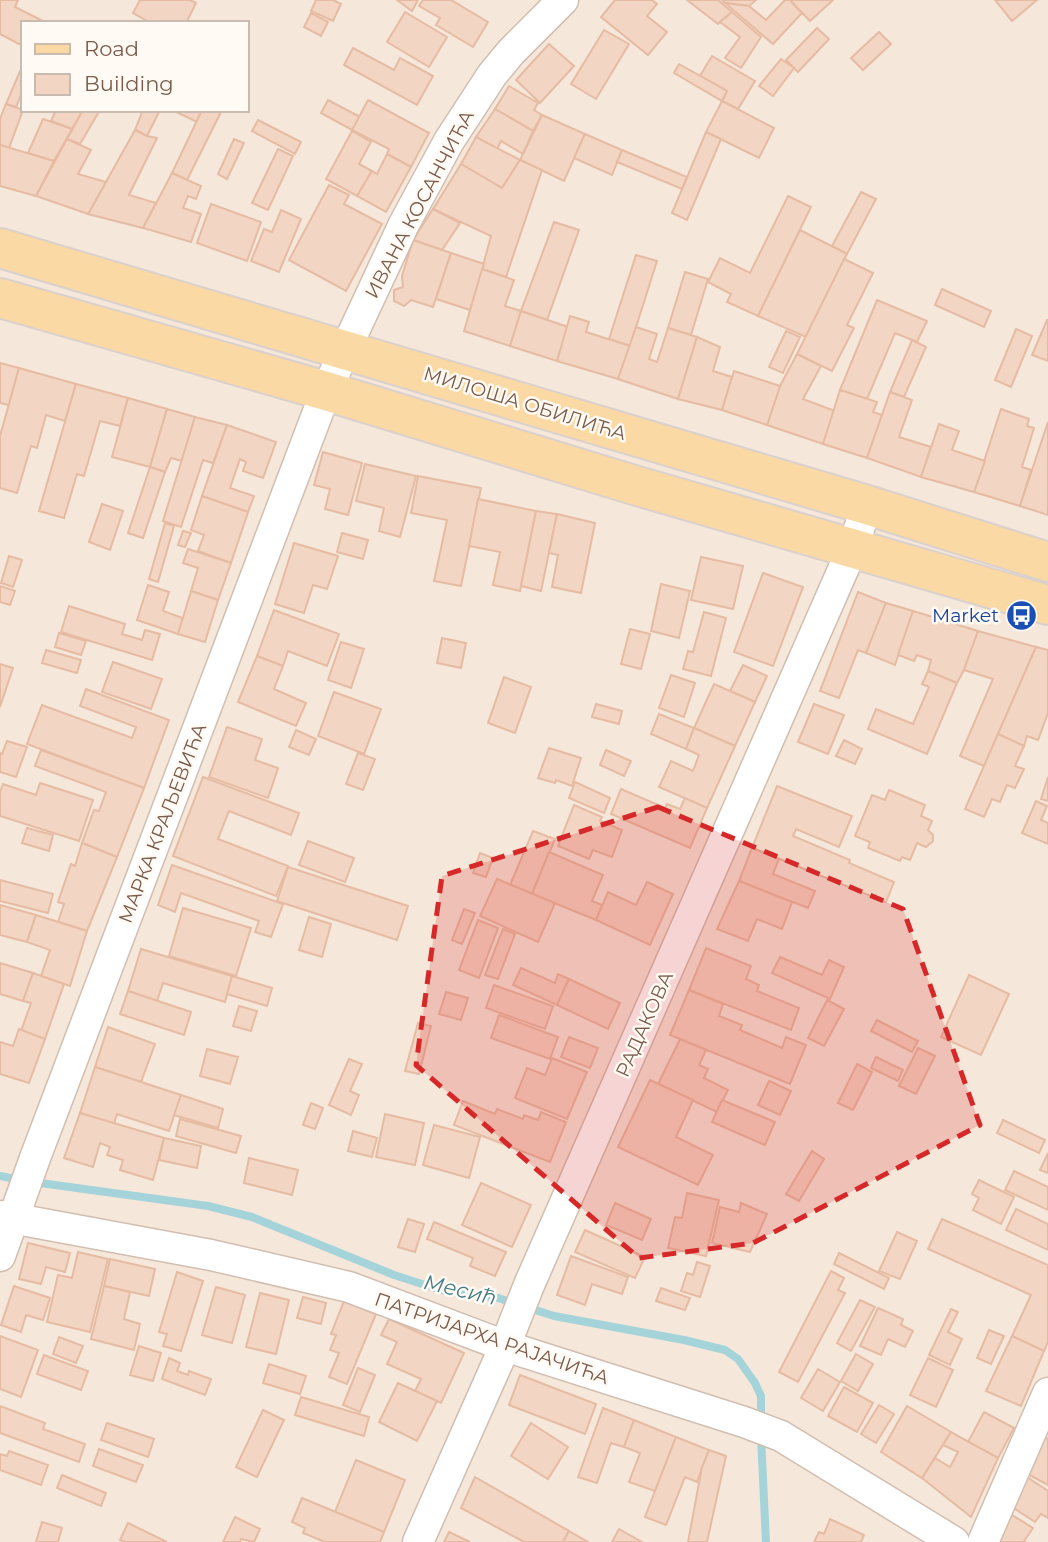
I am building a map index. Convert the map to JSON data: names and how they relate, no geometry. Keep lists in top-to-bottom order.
{
  "streets": {
    "main road": ["МИЛОША ОБИЛИЋА"],
    "street": [
      "ИВАНА КОСАНЧИЋА",
      "МАРКА КРАЉЕВИЋА",
      "РАДАКОВА",
      "ПАТРИЈАРХА РАЈАЧИЋА"
    ]
  },
  "crossings": [
    ["ИВАНА КОСАНЧИЋА", "МИЛОША ОБИЛИЋА"],
    ["ИВАНА КОСАНЧИЋА", "МАРКА КРАЉЕВИЋА"],
    ["МИЛОША ОБИЛИЋА", "РАДАКОВА"],
    ["МАРКА КРАЉЕВИЋА", "ПАТРИЈАРХА РАЈАЧИЋА"],
    ["РАДАКОВА", "ПАТРИЈАРХА РАЈАЧИЋА"]
  ],
  "water": ["Месић"],
  "places": {
    "bus stop": ["Market"]
  },
  "legend": ["Road", "Building"]
}
